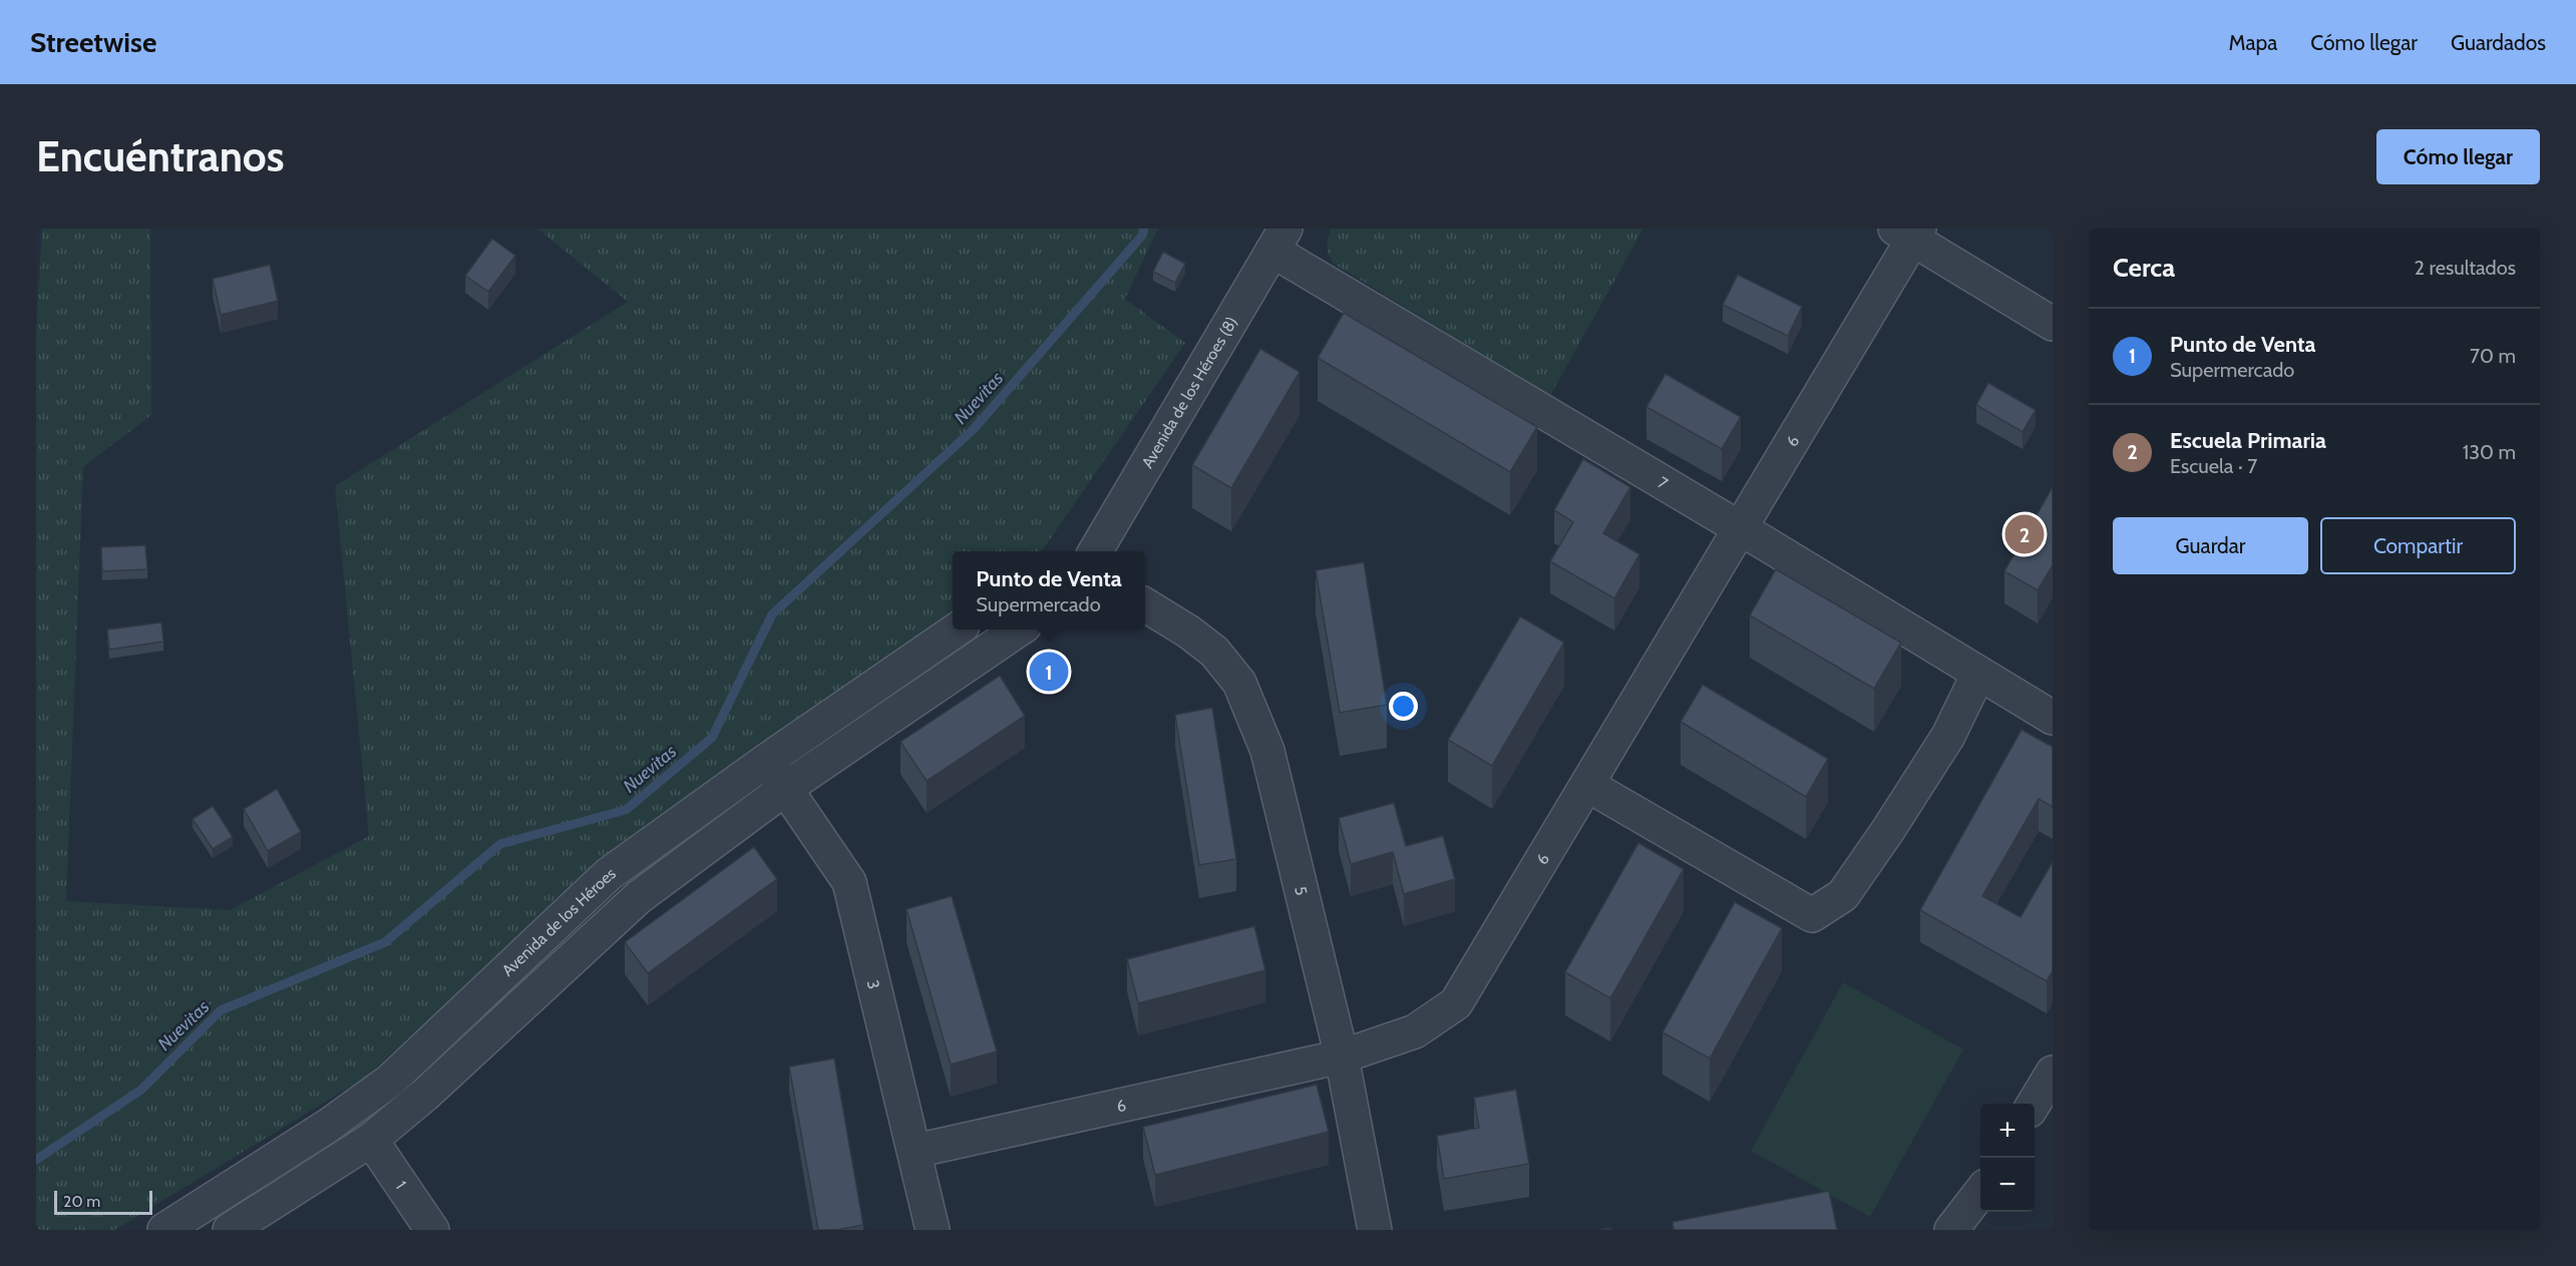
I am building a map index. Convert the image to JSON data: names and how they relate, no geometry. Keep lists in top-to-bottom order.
{
  "streets": {
    "street": [
      "Avenida de los Héroes (8)",
      "6",
      "7",
      "5",
      "Avenida de los Héroes",
      "3",
      "1"
    ]
  },
  "crossings": [
    ["Avenida de los Héroes (8)", "7"],
    ["6", "7"],
    ["6", "5"],
    ["6", "3"],
    ["Avenida de los Héroes", "3"]
  ],
  "water": ["Nuevitas"],
  "scale_bar": "20 m",
  "page": {
    "header": "Streetwise",
    "nav": ["Mapa", "Cómo llegar", "Guardados"],
    "buttons": [
      "Cómo llegar",
      ["Guardar", "Compartir"]
    ],
    "title": "Encuéntranos",
    "heading": ["Cerca", "2 resultados"],
    "list": [
      {
        "mark": "1",
        "name": "Punto de Venta",
        "note": "Supermercado",
        "value": "70 m"
      },
      {
        "mark": "2",
        "name": "Escuela Primaria",
        "note": "Escuela · 7",
        "value": "130 m"
      }
    ],
    "pins": ["2", "1"],
    "popup": ["Punto de Venta", "Supermercado"],
    "map_buttons": ["+", "−"],
    "scale": "20 m"
  }
}
